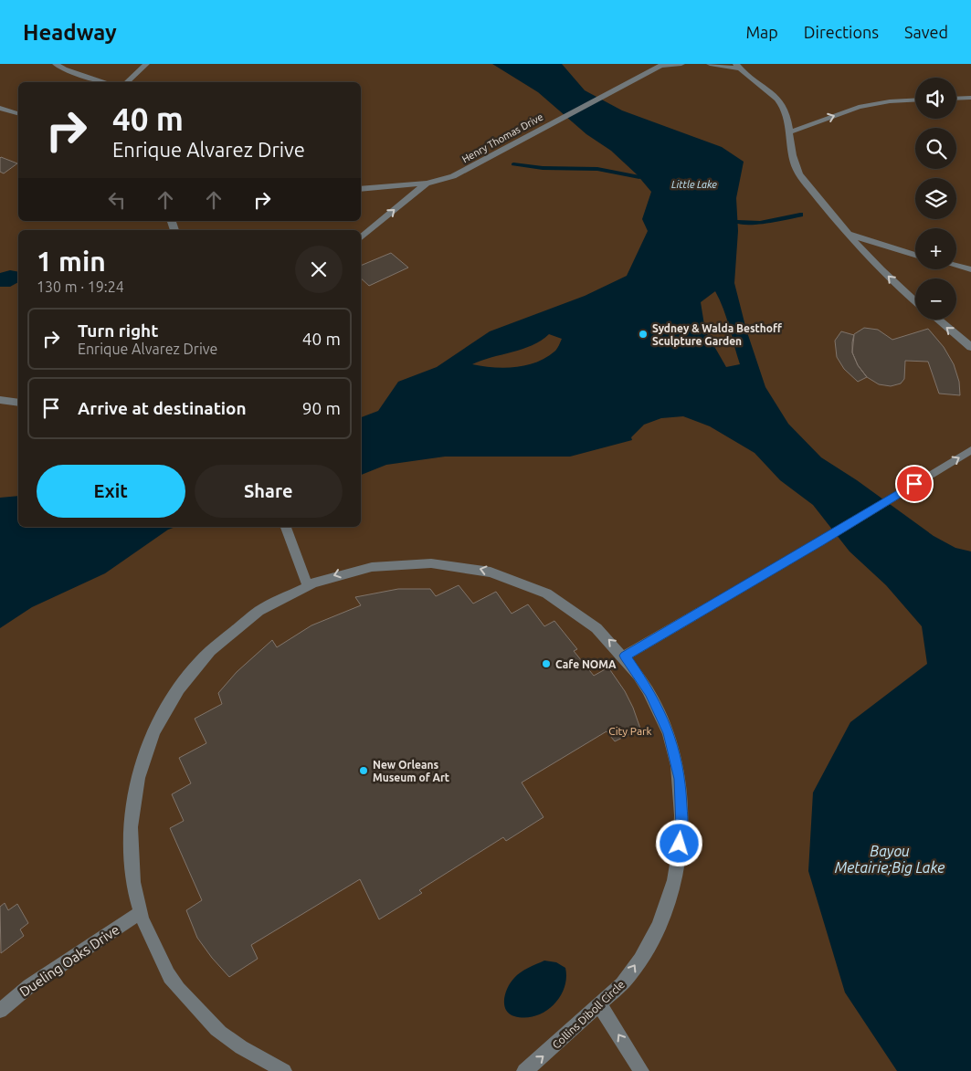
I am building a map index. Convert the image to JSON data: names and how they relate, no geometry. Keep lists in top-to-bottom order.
{
  "streets": {
    "street": ["Henry Thomas Drive", "Dueling Oaks Drive", "Collins Diboll Circle"]
  },
  "crossings": [
    ["Dueling Oaks Drive", "Collins Diboll Circle"]
  ],
  "water": ["Little Lake", "Bayou Metairie;Big Lake"],
  "parks": ["City Park"],
  "places": ["Sydney & Walda Besthoff Sculpture Garden", "Cafe NOMA", "New Orleans Museum of Art"],
  "page": {
    "header": "Headway",
    "nav": ["Map", "Directions", "Saved"],
    "map_buttons": ["+", "−"],
    "turn": ["40 m", "Enrique Alvarez Drive"],
    "heading": ["1 min", "130 m · 19:24"],
    "list": [
      {
        "name": "Turn right",
        "note": "Enrique Alvarez Drive",
        "value": "40 m"
      },
      {
        "name": "Arrive at destination",
        "value": "90 m"
      }
    ],
    "buttons": ["Exit", "Share"]
  }
}
